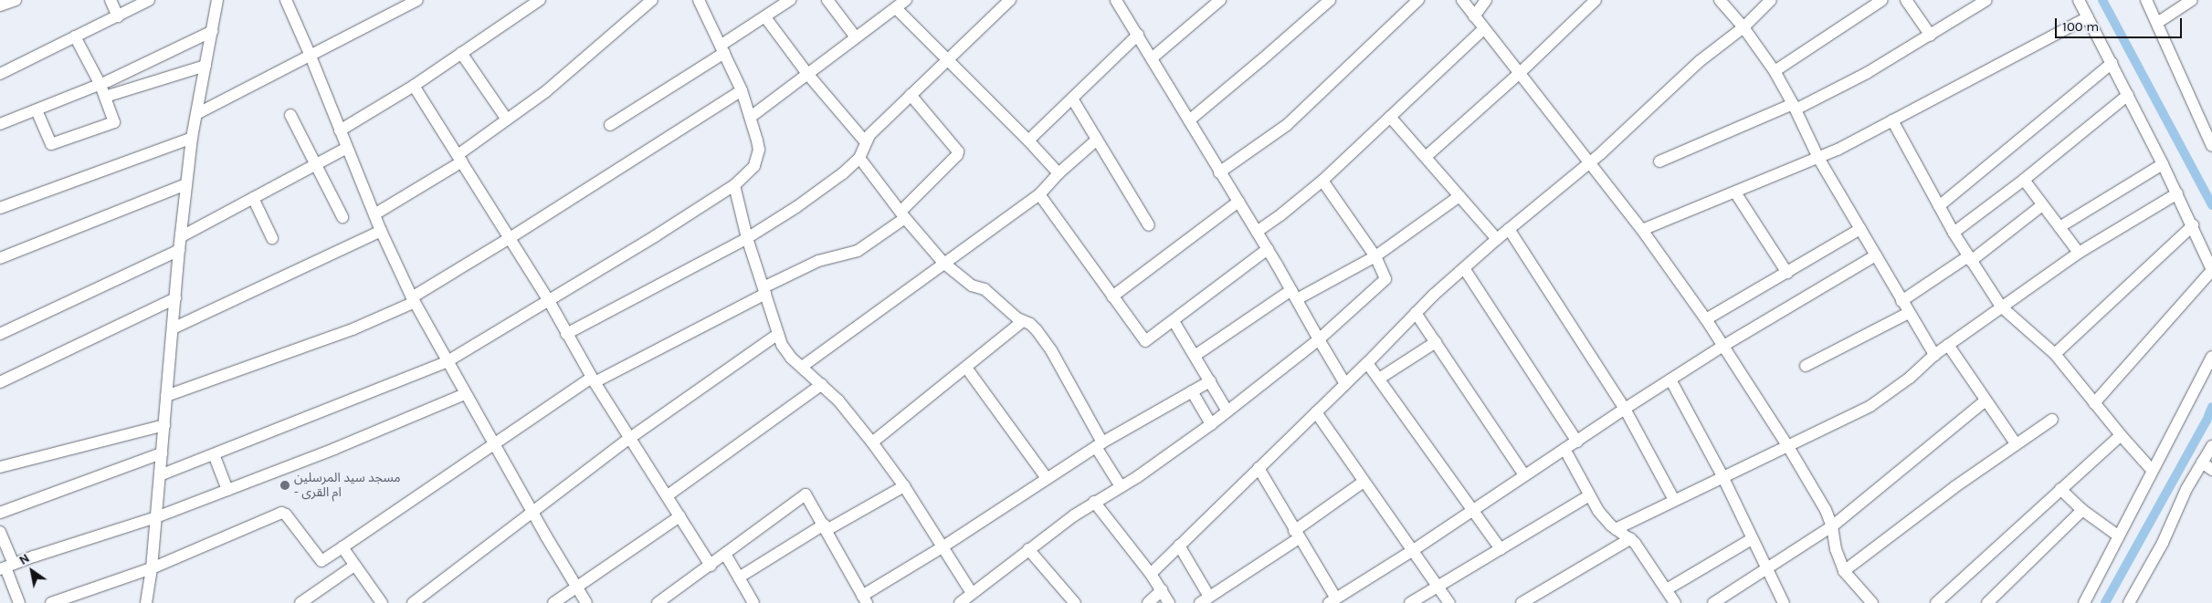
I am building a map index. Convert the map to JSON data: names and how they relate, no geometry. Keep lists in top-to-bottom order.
{
  "places": ["مسجد سيد المرسلين - ام القرى"],
  "scale_bar": "100 m",
  "north": "top left"
}
